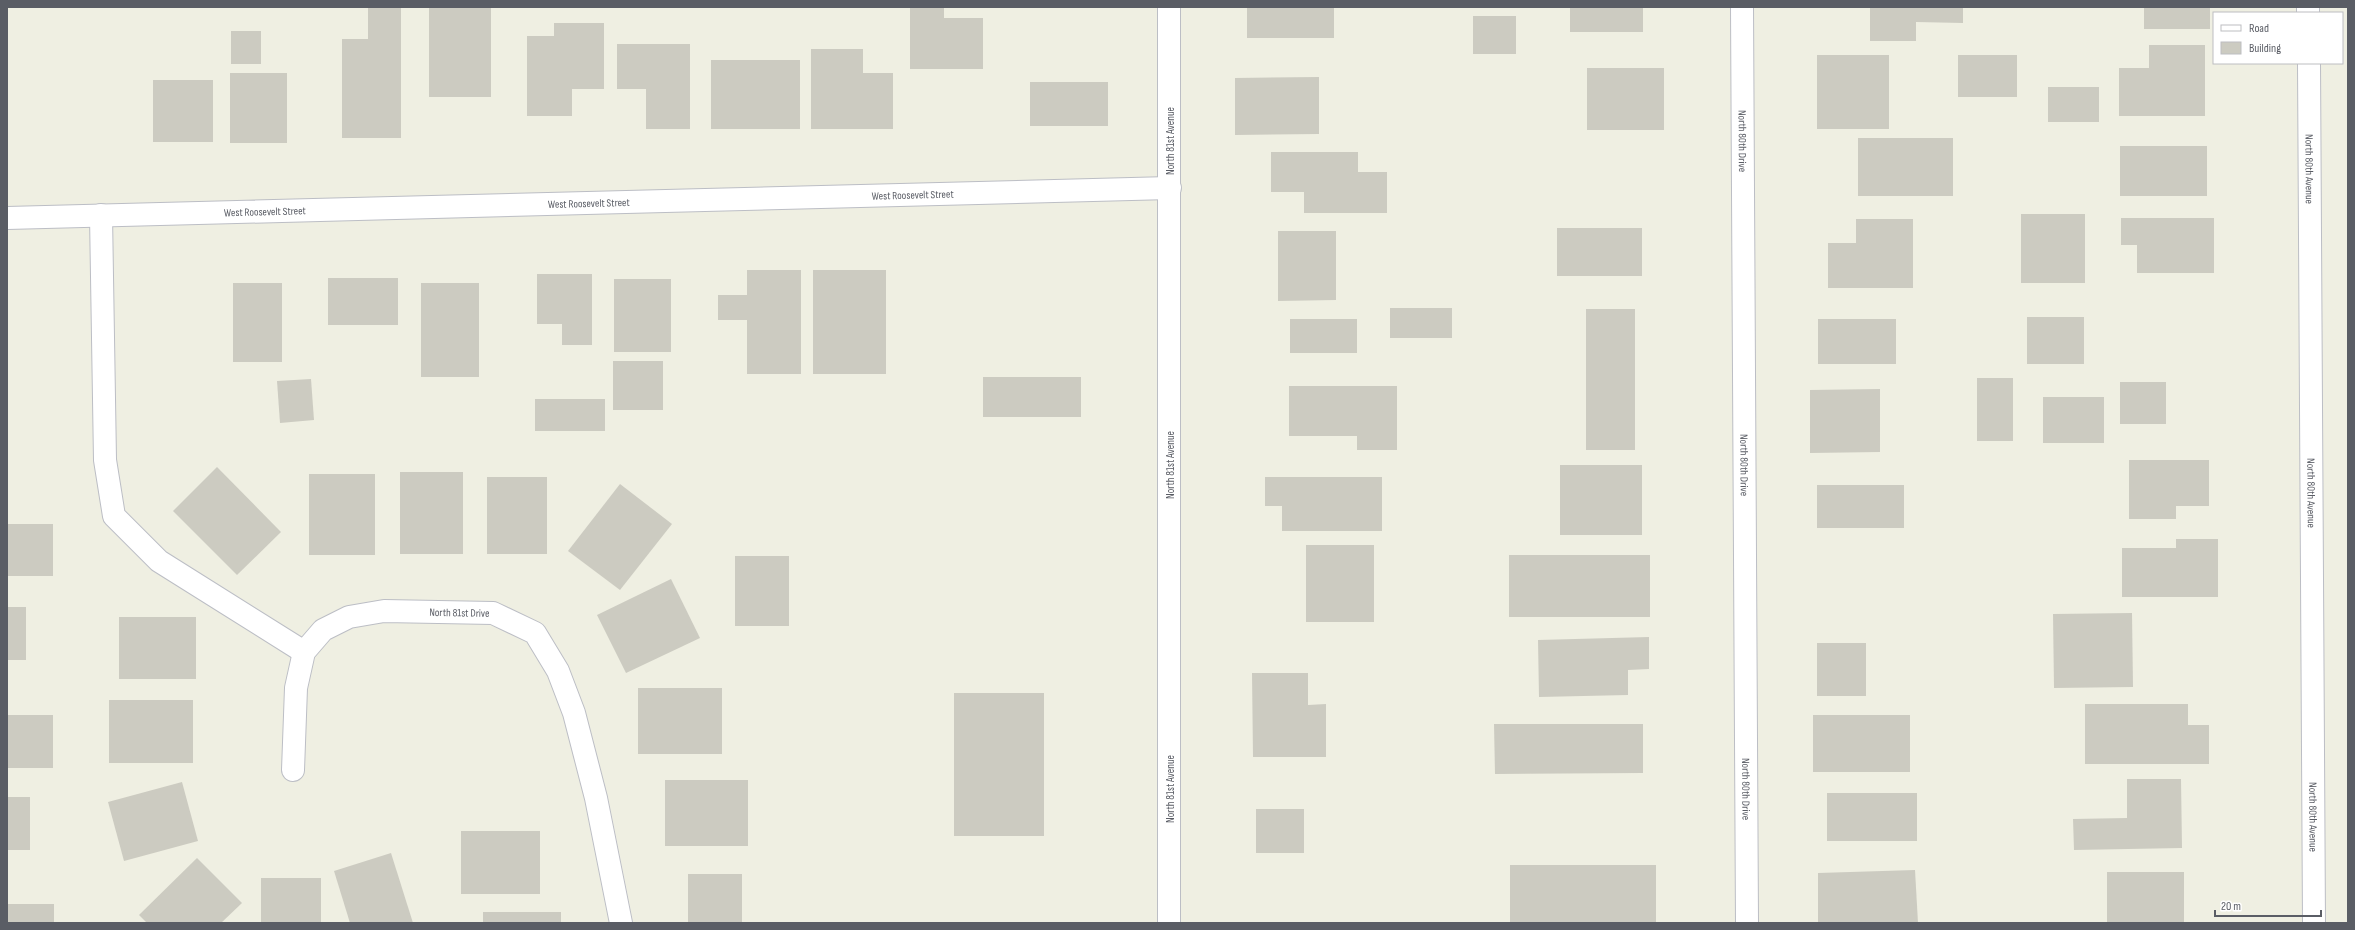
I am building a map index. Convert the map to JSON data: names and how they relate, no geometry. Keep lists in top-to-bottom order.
{
  "streets": {
    "street": [
      "North 81st Avenue",
      "North 80th Drive",
      "North 80th Avenue",
      "West Roosevelt Street",
      "North 81st Drive"
    ]
  },
  "crossings": [
    ["North 81st Avenue", "West Roosevelt Street"]
  ],
  "legend": ["Road", "Building"],
  "scale_bar": "20 m"
}
